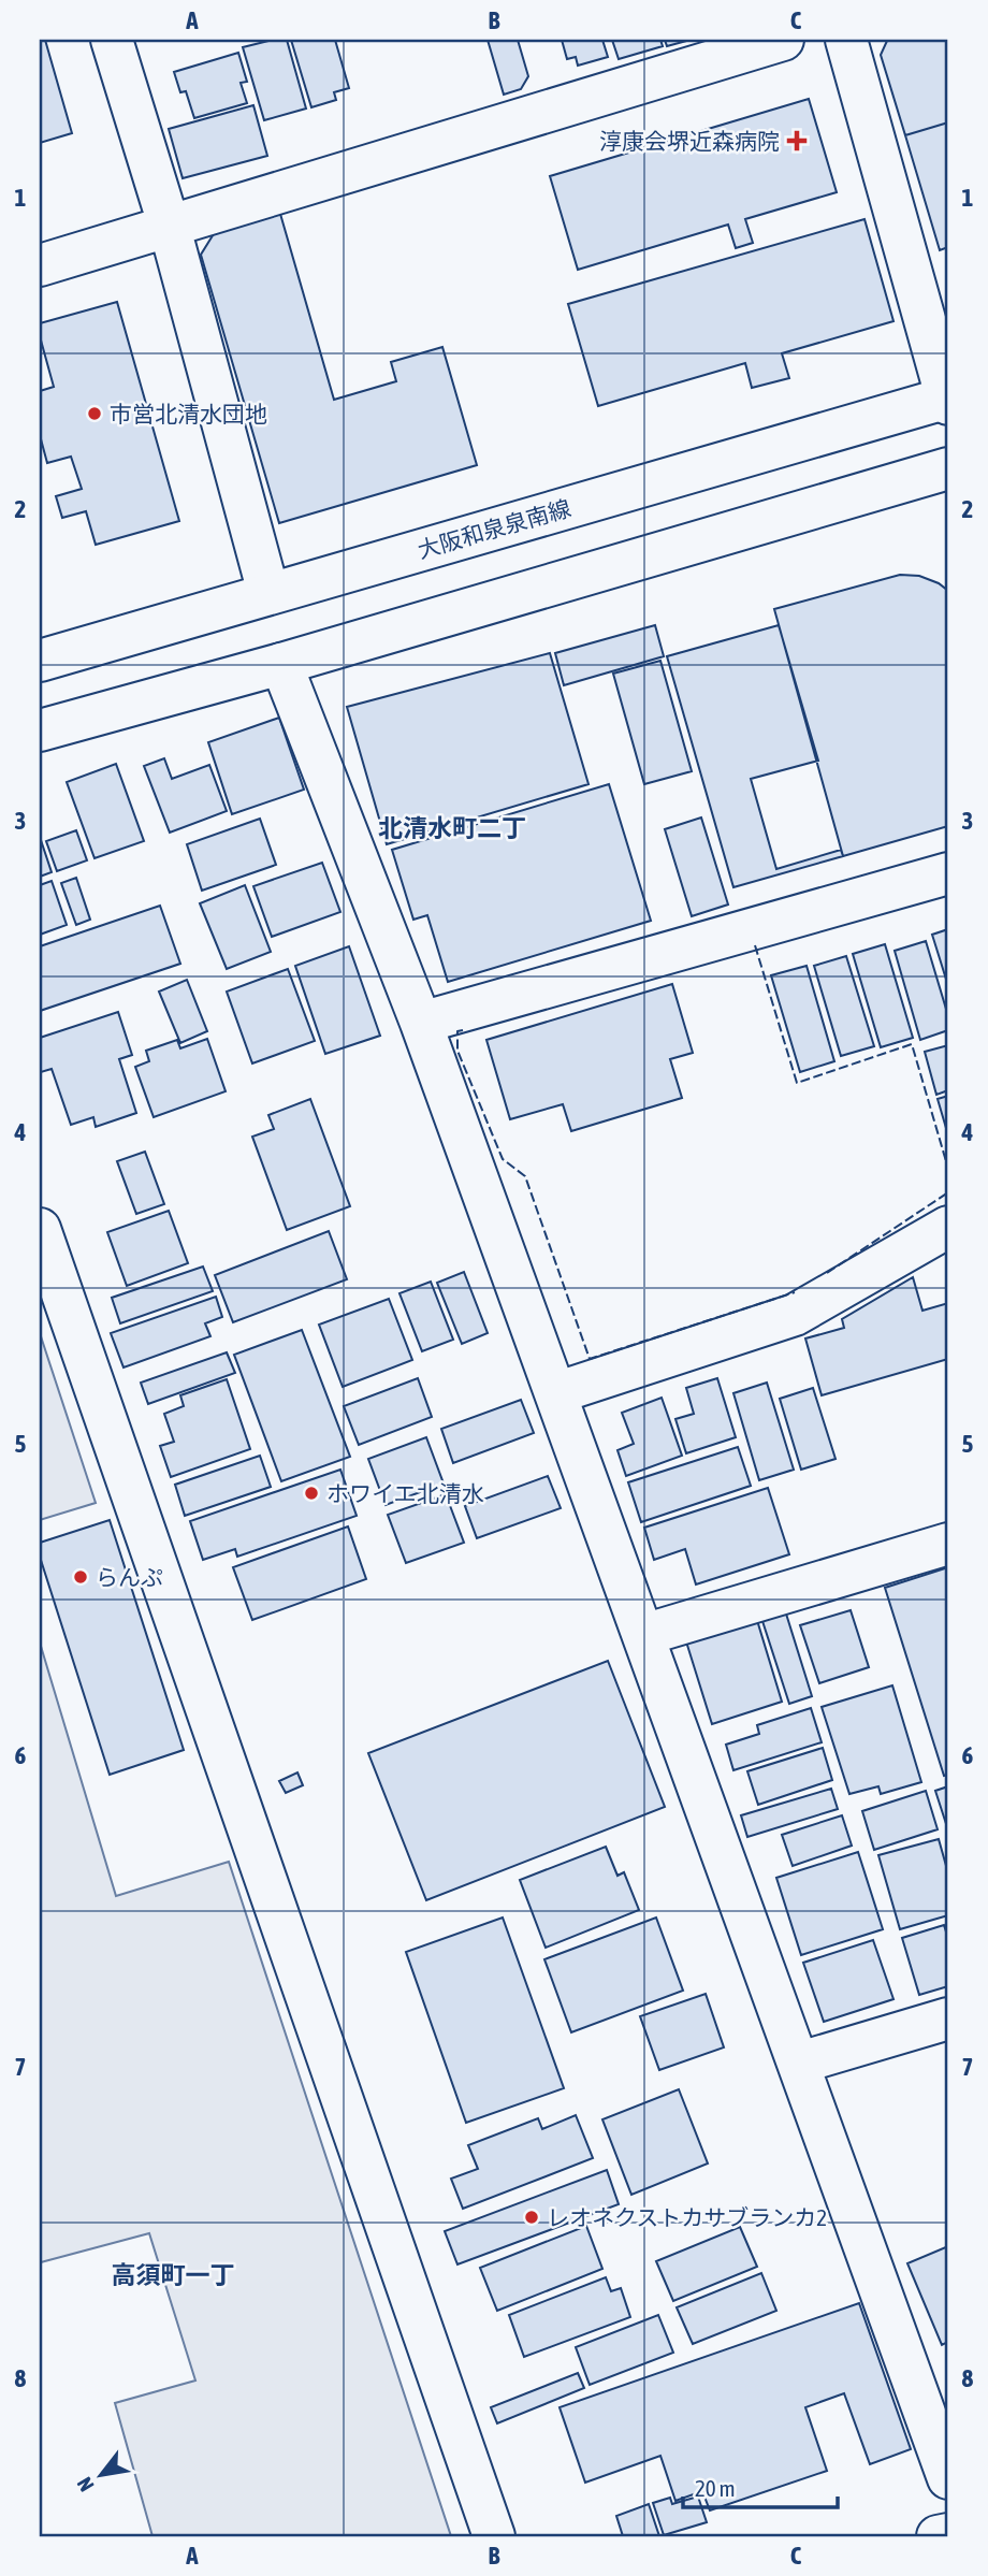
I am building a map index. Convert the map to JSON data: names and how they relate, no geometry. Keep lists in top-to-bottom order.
{
  "streets": {
    "street": ["大阪和泉泉南線"]
  },
  "districts": ["北清水町二丁", "高須町一丁"],
  "places": {
    "health": ["淳康会堺近森病院"],
    "other": [
      "市営北清水団地",
      "ホワイエ北清水",
      "らんぷ",
      "レオネクストカサブランカ2"
    ]
  },
  "scale_bar": "20 m",
  "north": "bottom left",
  "grid": {
    "columns": ["A", "B", "C"],
    "rows": [
      "1",
      "2",
      "3",
      "4",
      "5",
      "6",
      "7",
      "8"
    ]
  }
}
